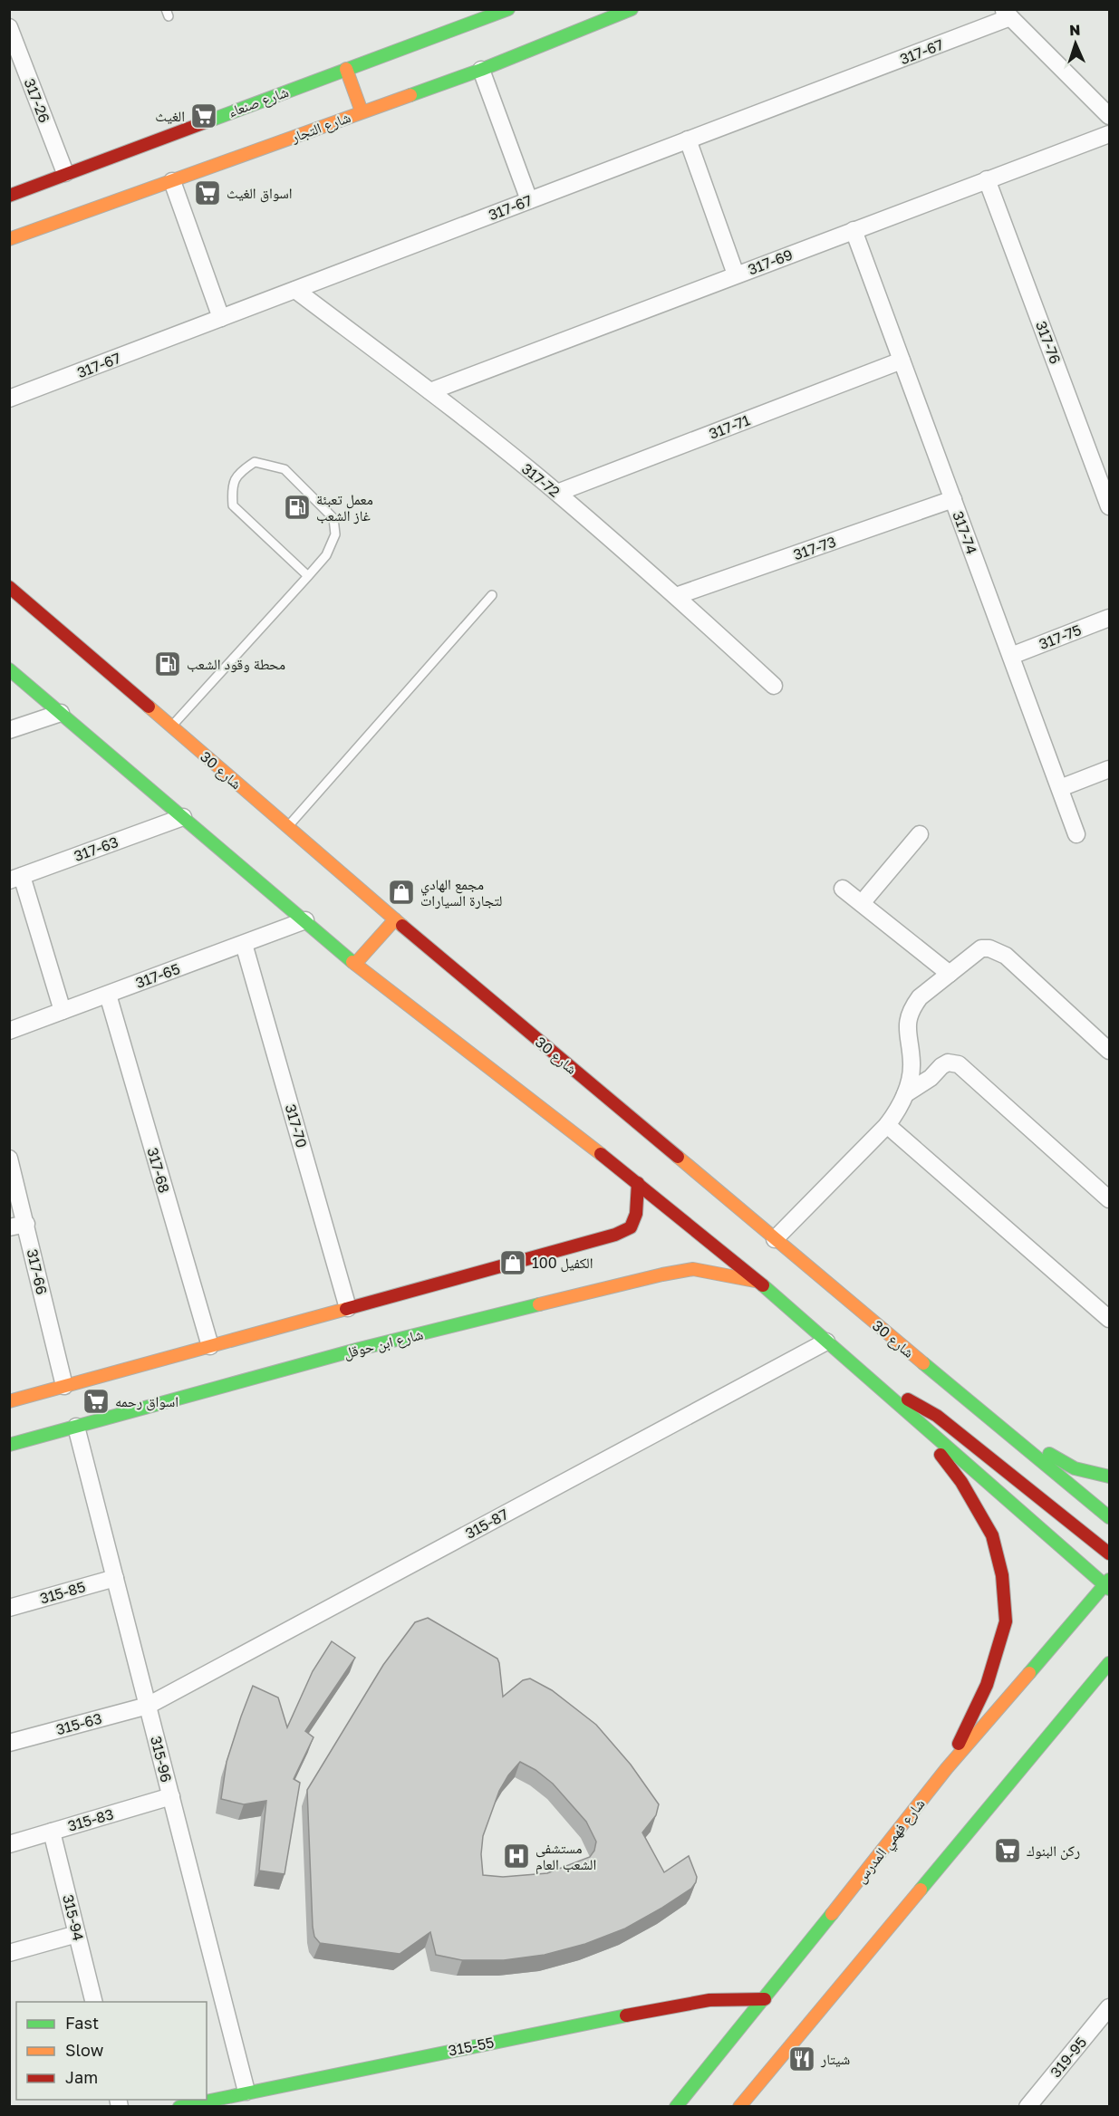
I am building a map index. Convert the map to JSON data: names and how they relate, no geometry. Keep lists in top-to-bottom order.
{
  "streets": {
    "street": [
      "317-67",
      "317-26",
      "شارع صنعاء",
      "شارع التجار",
      "317-69",
      "317-76",
      "317-71",
      "317-72",
      "317-74",
      "317-73",
      "317-75",
      "شارع 30",
      "317-63",
      "317-65",
      "317-70",
      "317-68",
      "317-66",
      "شارع ابن حوقل",
      "315-87",
      "315-85",
      "315-63",
      "315-96",
      "315-83",
      "شارع فهمي المدرس",
      "315-94",
      "315-55",
      "319-95"
    ]
  },
  "crossings": [
    ["317-67", "317-72"],
    ["317-26", "شارع صنعاء"],
    ["317-69", "317-76"],
    ["317-69", "317-72"],
    ["317-69", "317-74"],
    ["317-71", "317-72"],
    ["317-71", "317-74"],
    ["317-72", "317-73"],
    ["317-74", "317-73"],
    ["317-74", "317-75"],
    ["317-65", "317-70"],
    ["317-65", "317-68"],
    ["شارع ابن حوقل", "315-96"],
    ["315-87", "315-63"],
    ["315-87", "315-96"],
    ["315-85", "315-96"],
    ["315-63", "315-96"],
    ["315-96", "315-83"],
    ["315-96", "315-55"],
    ["315-83", "315-94"],
    ["شارع فهمي المدرس", "315-55"]
  ],
  "places": {
    "supermarket": [
      "الغيث",
      "اسواق الغيث",
      "اسواق رحمه",
      "ركن البنوك"
    ],
    "fuel station": ["معمل تعبئة غاز الشعب", "محطة وقود الشعب"],
    "shop": ["مجمع الهادي لتجارة السيارات", "الكفيل 100"],
    "hospital": ["مستشفى الشعب العام"],
    "restaurant": ["شيتار"]
  },
  "legend": ["Fast", "Slow", "Jam"],
  "north": "top"
}
